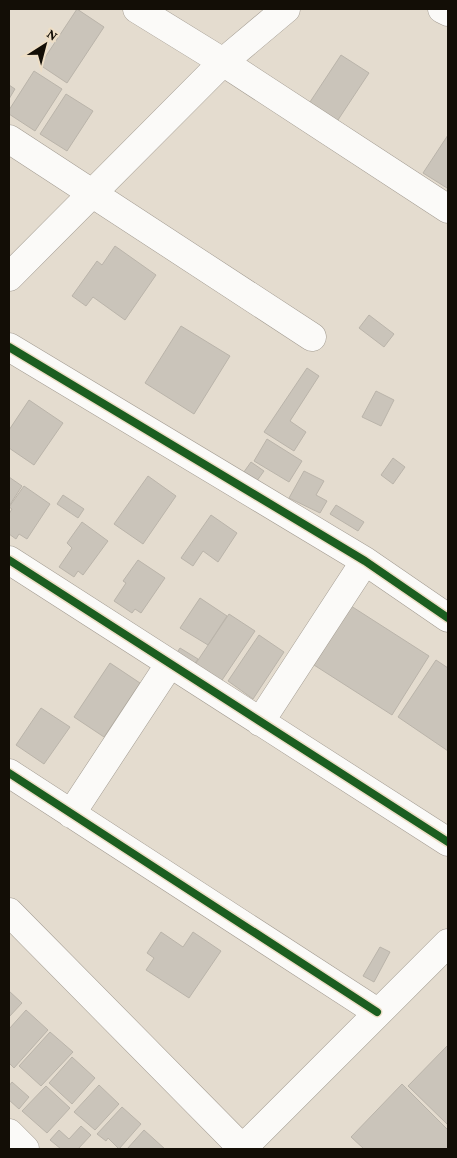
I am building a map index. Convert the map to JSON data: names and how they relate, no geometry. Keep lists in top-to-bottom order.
{
  "north": "top right"
}
